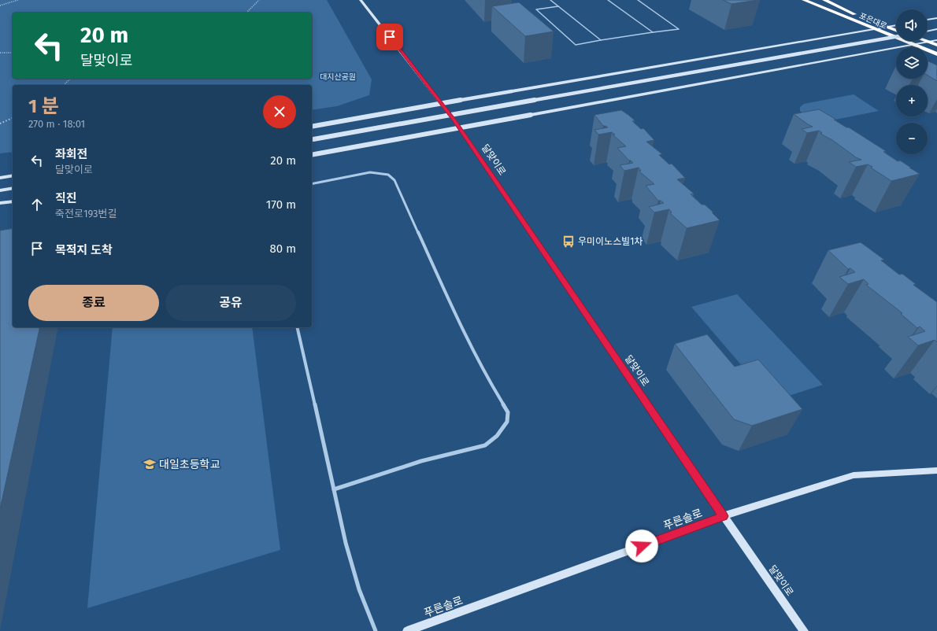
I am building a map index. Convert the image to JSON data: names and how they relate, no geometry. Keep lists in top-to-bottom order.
{
  "streets": {
    "highway": ["포은대로"],
    "main road": ["달맞이로", "푸른솔로"]
  },
  "crossings": [
    ["달맞이로", "푸른솔로"]
  ],
  "parks": ["대지산공원"],
  "places": {
    "bus stop": ["우미이노스빌1차"],
    "school or university": ["대일초등학교"]
  },
  "page": {
    "map_buttons": ["+", "−"],
    "turn": ["20 m", "달맞이로"],
    "heading": ["1 분", "270 m · 18:01"],
    "list": [
      {
        "name": "좌회전",
        "note": "달맞이로",
        "value": "20 m"
      },
      {
        "name": "직진",
        "note": "죽전로193번길",
        "value": "170 m"
      },
      {
        "name": "목적지 도착",
        "value": "80 m"
      }
    ],
    "buttons": ["종료", "공유"]
  }
}
